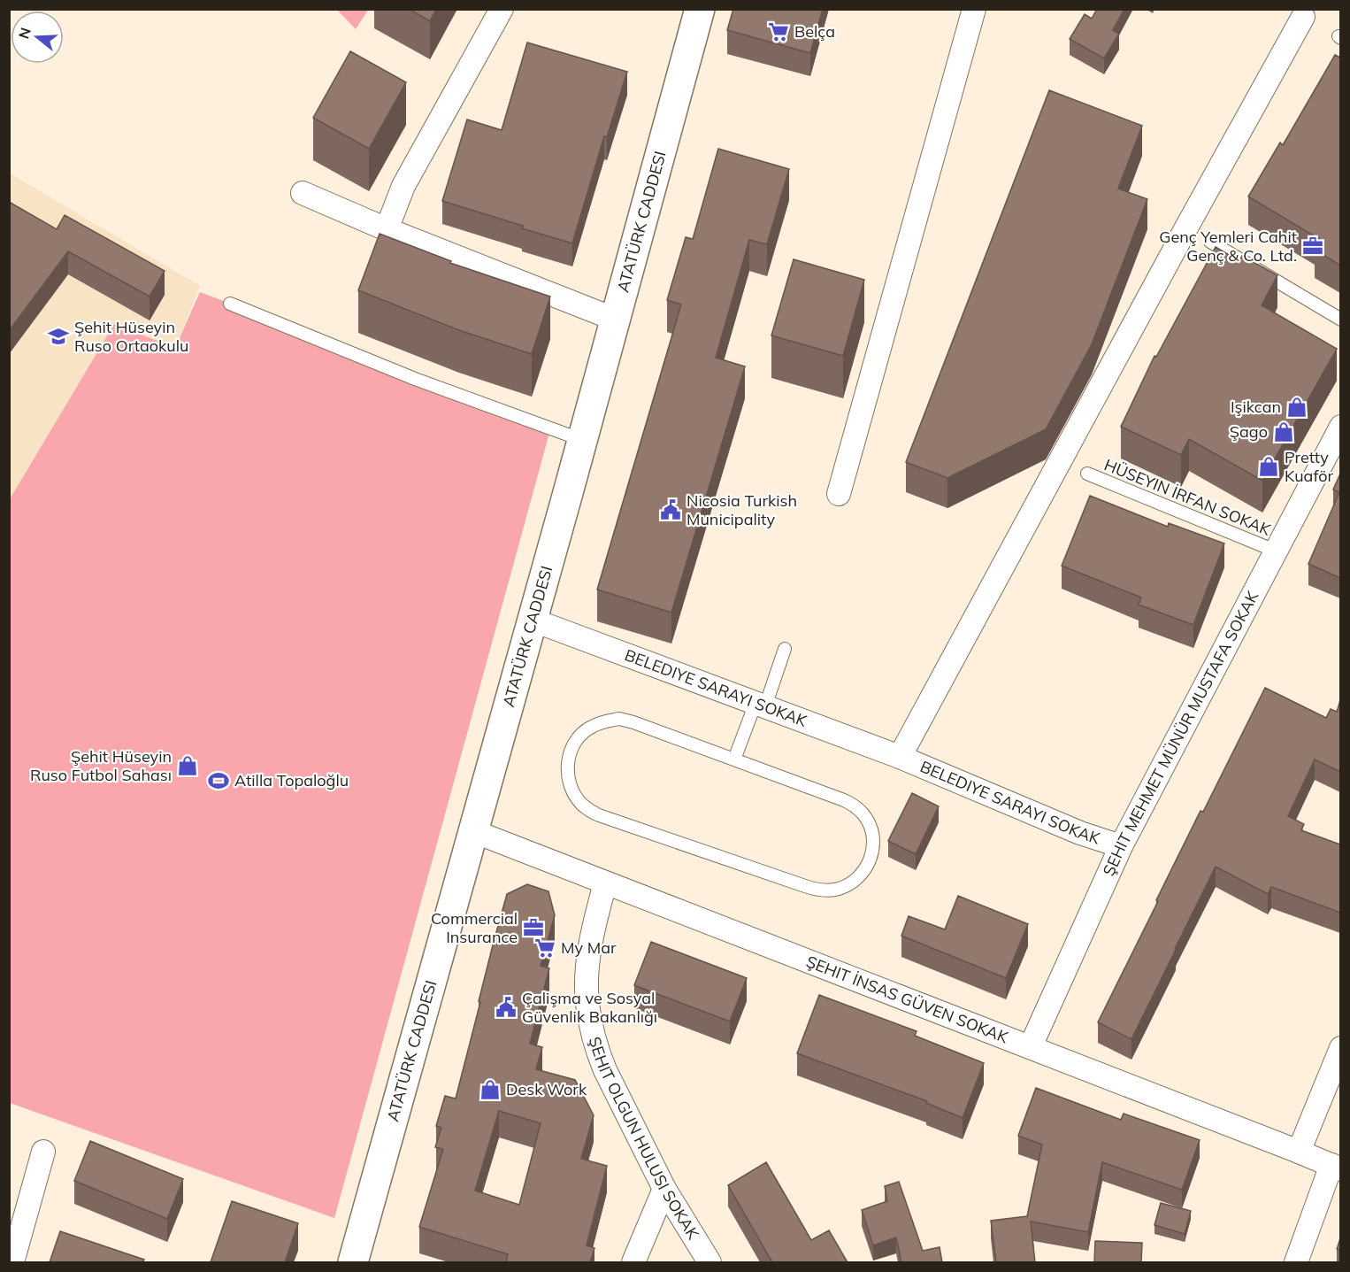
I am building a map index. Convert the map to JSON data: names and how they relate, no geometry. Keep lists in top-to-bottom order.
{
  "streets": {
    "main road": ["ATATÜRK CADDESI"],
    "street": ["ŞEHIT MEHMET MÜNÜR MUSTAFA SOKAK", "ŞEHIT İNSAS GÜVEN SOKAK", "ŞEHIT OLGUN HULUSI SOKAK"],
    "lane": ["HÜSEYIN İRFAN SOKAK"]
  },
  "crossings": [
    ["ATATÜRK CADDESI", "ŞEHIT İNSAS GÜVEN SOKAK"],
    ["HÜSEYIN İRFAN SOKAK", "ŞEHIT MEHMET MÜNÜR MUSTAFA SOKAK"],
    ["ŞEHIT MEHMET MÜNÜR MUSTAFA SOKAK", "ŞEHIT İNSAS GÜVEN SOKAK"],
    ["ŞEHIT İNSAS GÜVEN SOKAK", "ŞEHIT OLGUN HULUSI SOKAK"]
  ],
  "places": {
    "supermarket": ["Belça", "My Mar"],
    "office": ["Genç Yemleri Cahit Genç & Co. Ltd.", "Commercial Insurance"],
    "school or university": ["Şehit Hüseyin Ruso Ortaokulu"],
    "shop": [
      "Işikcan",
      "Şago",
      "Pretty Kuaför",
      "Şehit Hüseyin Ruso Futbol Sahası",
      "Desk Work"
    ],
    "public building": ["Nicosia Turkish Municipality", "Çalişma ve Sosyal Güvenlik Bakanlığı"],
    "sports": ["Atilla Topaloğlu"]
  },
  "north": "left"
}
